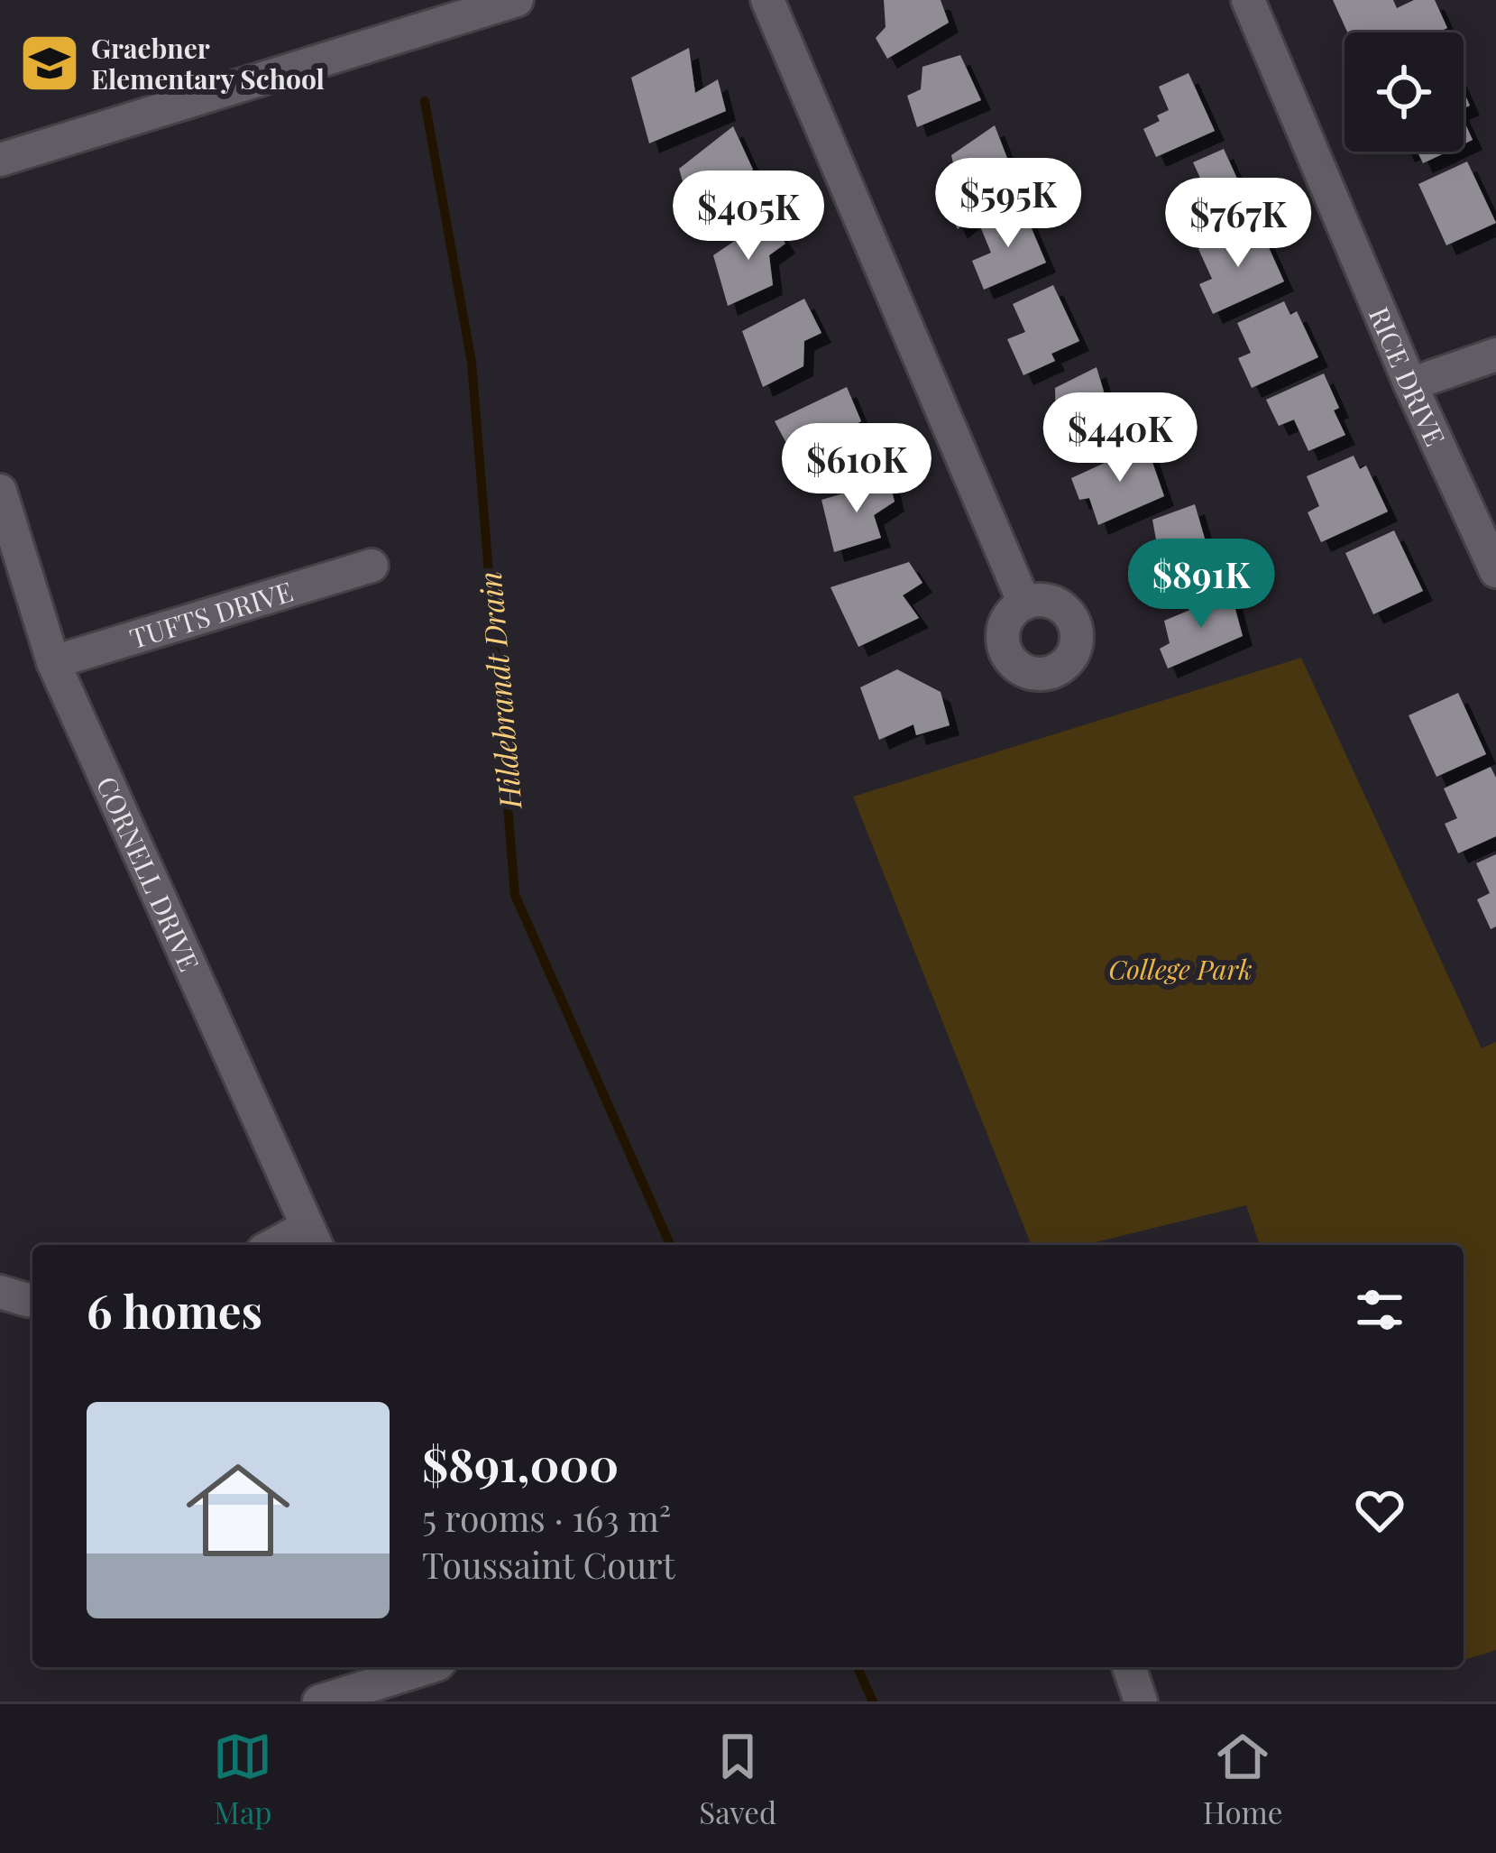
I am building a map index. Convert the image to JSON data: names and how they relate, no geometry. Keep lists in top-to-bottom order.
{
  "streets": {
    "street": ["RICE DRIVE", "TUFTS DRIVE", "CORNELL DRIVE"]
  },
  "crossings": [
    ["TUFTS DRIVE", "CORNELL DRIVE"]
  ],
  "water": ["Hildebrandt Drain"],
  "parks": ["College Park"],
  "places": {
    "school or university": ["Graebner Elementary School"]
  },
  "page": {
    "price": [
      "$595K",
      "$405K",
      "$767K",
      "$440K",
      "$610K",
      "$891K"
    ],
    "heading": "6 homes",
    "list": [
      {
        "name": "$891,000",
        "note": "5 rooms · 163 m² · Toussaint Court"
      }
    ],
    "tabs": ["Map", "Saved", "Home"]
  }
}
